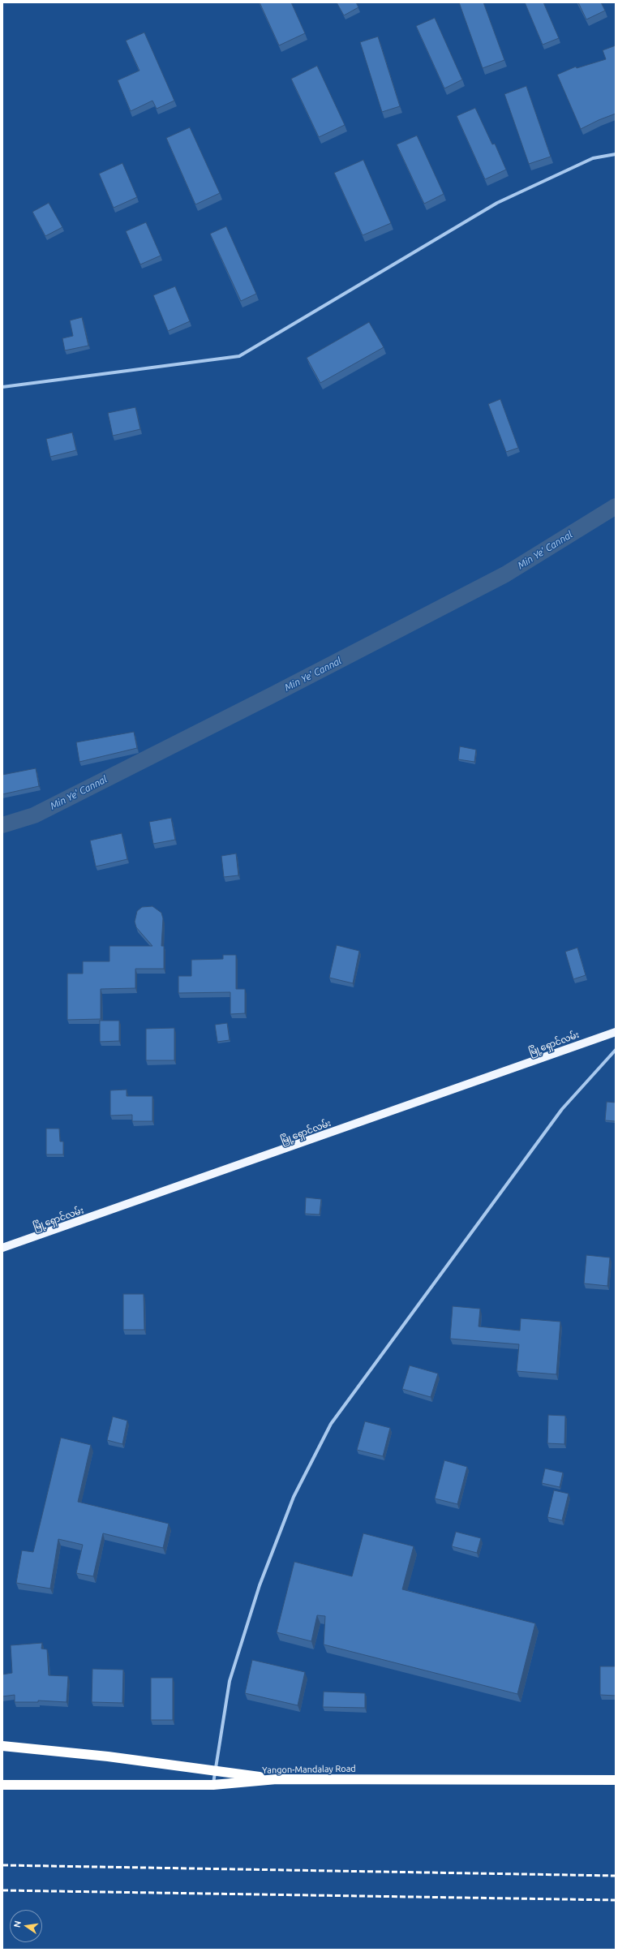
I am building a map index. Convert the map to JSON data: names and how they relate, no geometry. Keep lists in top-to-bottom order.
{
  "streets": {
    "highway": ["Yangon-Mandalay Road"],
    "main road": ["မြို့ရှောင်လမ်း"]
  },
  "water": ["Min Ye' Cannal"],
  "north": "left"
}
